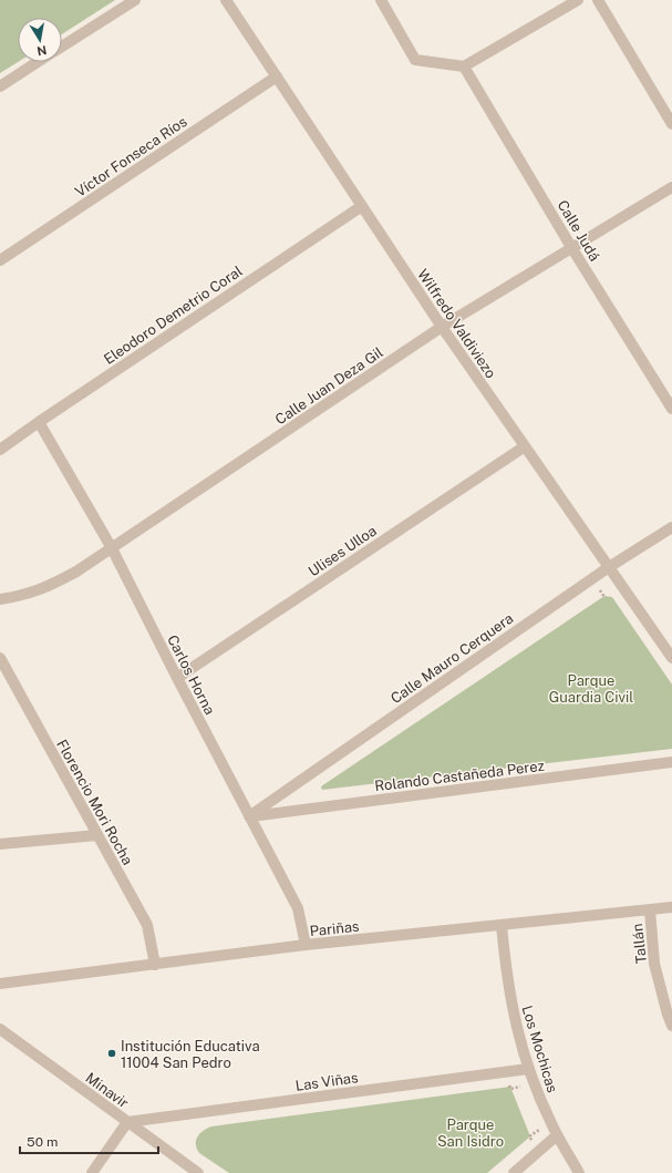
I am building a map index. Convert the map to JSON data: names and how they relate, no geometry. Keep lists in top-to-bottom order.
{
  "streets": {
    "street": [
      "Víctor Fonseca Ríos",
      "Calle Judá",
      "Eleodoro Demetrio Coral",
      "Wilfredo Valdiviezo",
      "Calle Juan Deza Gil",
      "Ulises Ulloa",
      "Calle Mauro Cerquera",
      "Carlos Horna",
      "Rolando Castañeda Perez",
      "Florencio Mori Rocha",
      "Pariñas",
      "Tallán",
      "Los Mochicas",
      "Las Viñas",
      "Minavir"
    ]
  },
  "crossings": [
    ["Víctor Fonseca Ríos", "Wilfredo Valdiviezo"],
    ["Calle Judá", "Calle Juan Deza Gil"],
    ["Eleodoro Demetrio Coral", "Wilfredo Valdiviezo"],
    ["Eleodoro Demetrio Coral", "Carlos Horna"],
    ["Wilfredo Valdiviezo", "Calle Juan Deza Gil"],
    ["Wilfredo Valdiviezo", "Ulises Ulloa"],
    ["Wilfredo Valdiviezo", "Calle Mauro Cerquera"],
    ["Calle Juan Deza Gil", "Carlos Horna"],
    ["Ulises Ulloa", "Carlos Horna"],
    ["Calle Mauro Cerquera", "Carlos Horna"],
    ["Calle Mauro Cerquera", "Rolando Castañeda Perez"],
    ["Carlos Horna", "Rolando Castañeda Perez"],
    ["Carlos Horna", "Pariñas"],
    ["Florencio Mori Rocha", "Pariñas"],
    ["Pariñas", "Tallán"],
    ["Pariñas", "Los Mochicas"],
    ["Los Mochicas", "Las Viñas"],
    ["Las Viñas", "Minavir"]
  ],
  "parks": ["Parque Guardia Civil", "Parque San Isidro"],
  "places": ["Institución Educativa 11004 San Pedro"],
  "scale_bar": "50 m",
  "north": "bottom"
}
